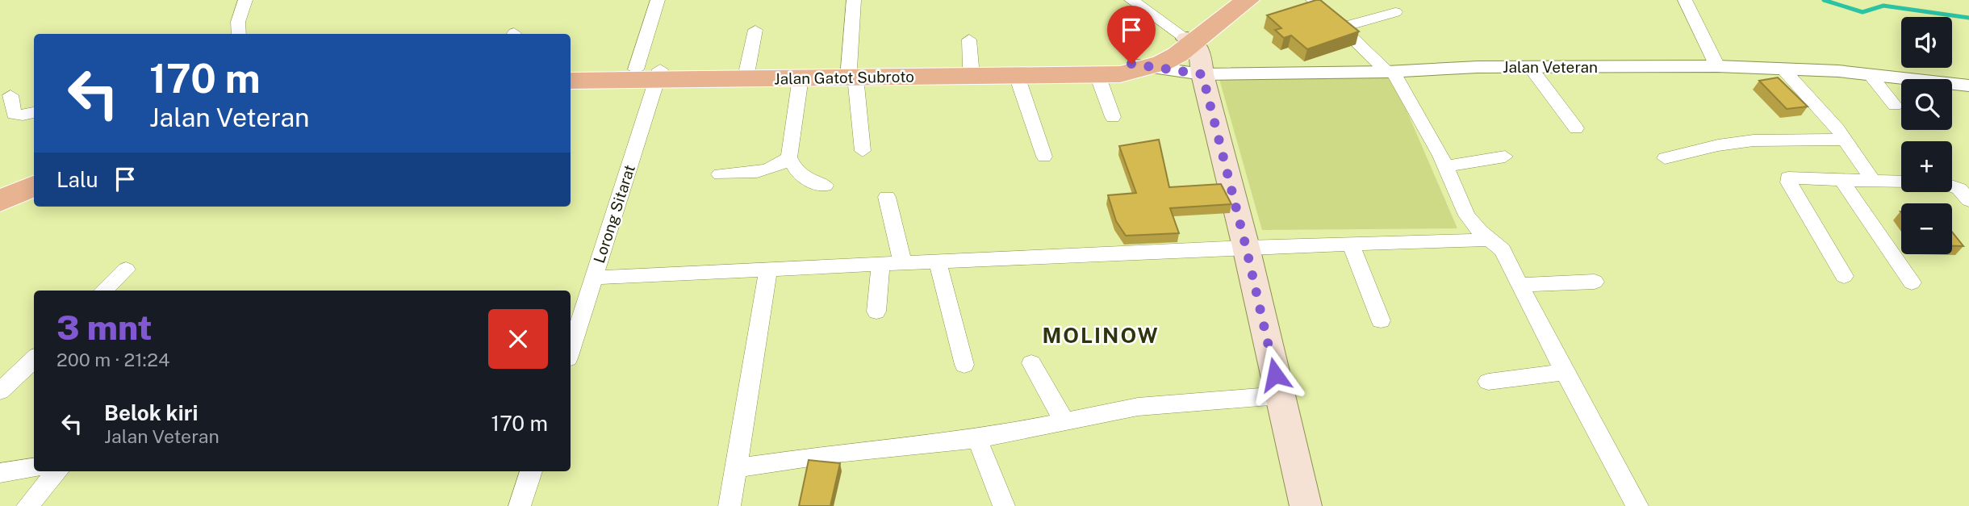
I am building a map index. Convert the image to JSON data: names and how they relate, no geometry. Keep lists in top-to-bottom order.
{
  "streets": {
    "highway": ["Jalan Gatot Subroto"],
    "street": ["Jalan Veteran", "Lorong Sitarat"]
  },
  "crossings": [
    ["Jalan Veteran", "Jalan Gatot Subroto"],
    ["Jalan Gatot Subroto", "Lorong Sitarat"]
  ],
  "districts": ["MOLINOW"],
  "page": {
    "map_buttons": ["+", "−"],
    "turn": ["170 m", "Jalan Veteran"],
    "then": "Lalu",
    "heading": ["3 mnt", "200 m · 21:24"],
    "list": [
      {
        "name": "Belok kiri",
        "note": "Jalan Veteran",
        "value": "170 m"
      }
    ]
  }
}
